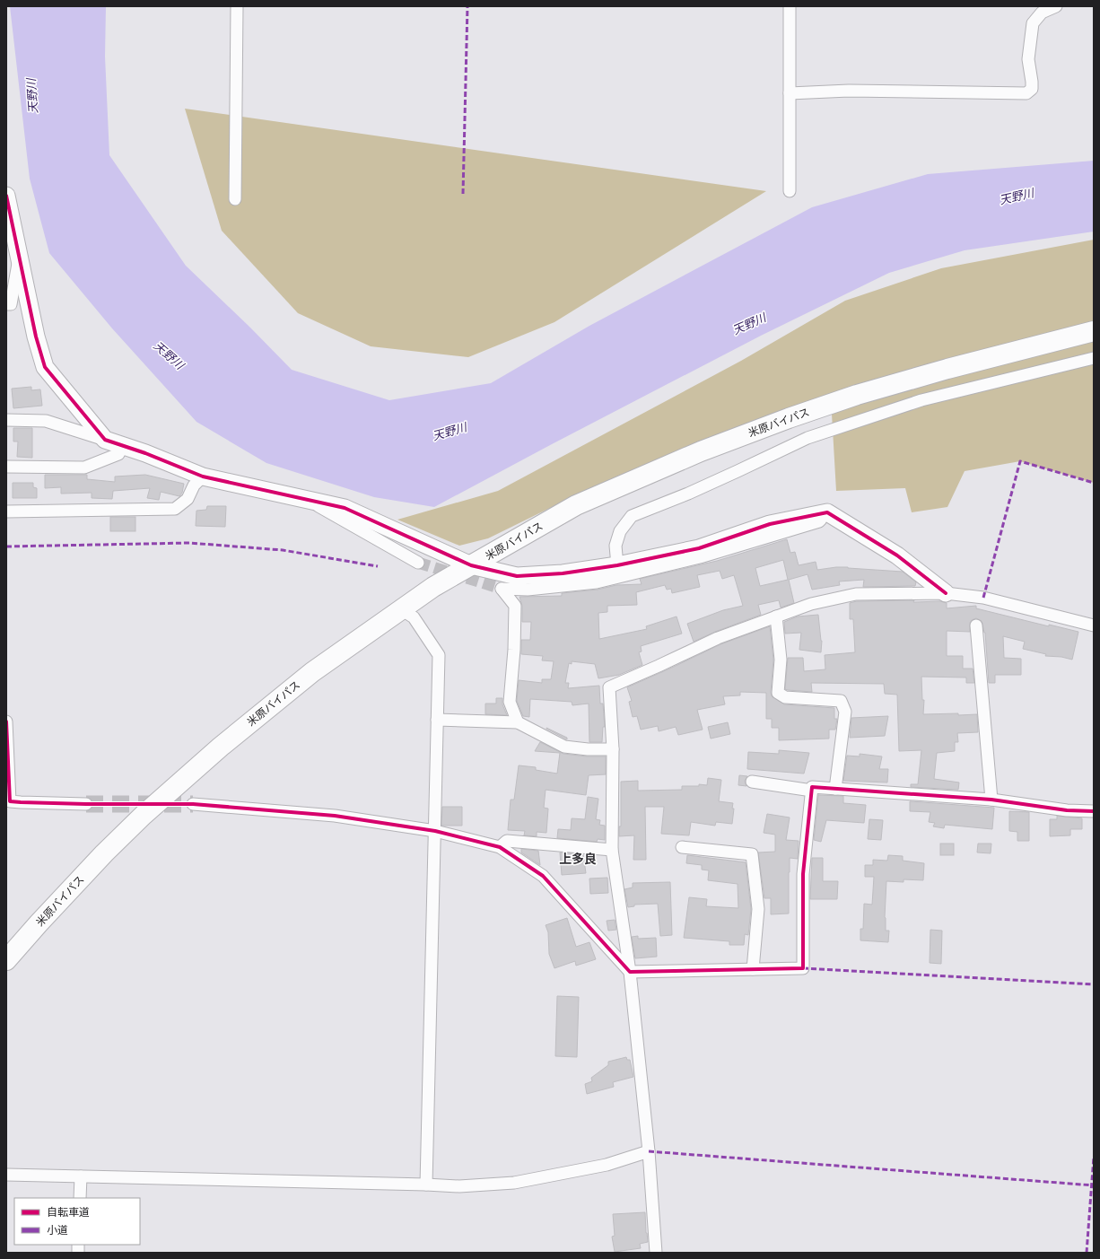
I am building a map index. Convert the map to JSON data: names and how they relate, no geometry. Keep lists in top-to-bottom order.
{
  "streets": {
    "highway": ["米原バイパス"]
  },
  "districts": ["上多良"],
  "water": ["天野川"],
  "legend": ["自転車道", "小道"]
}
